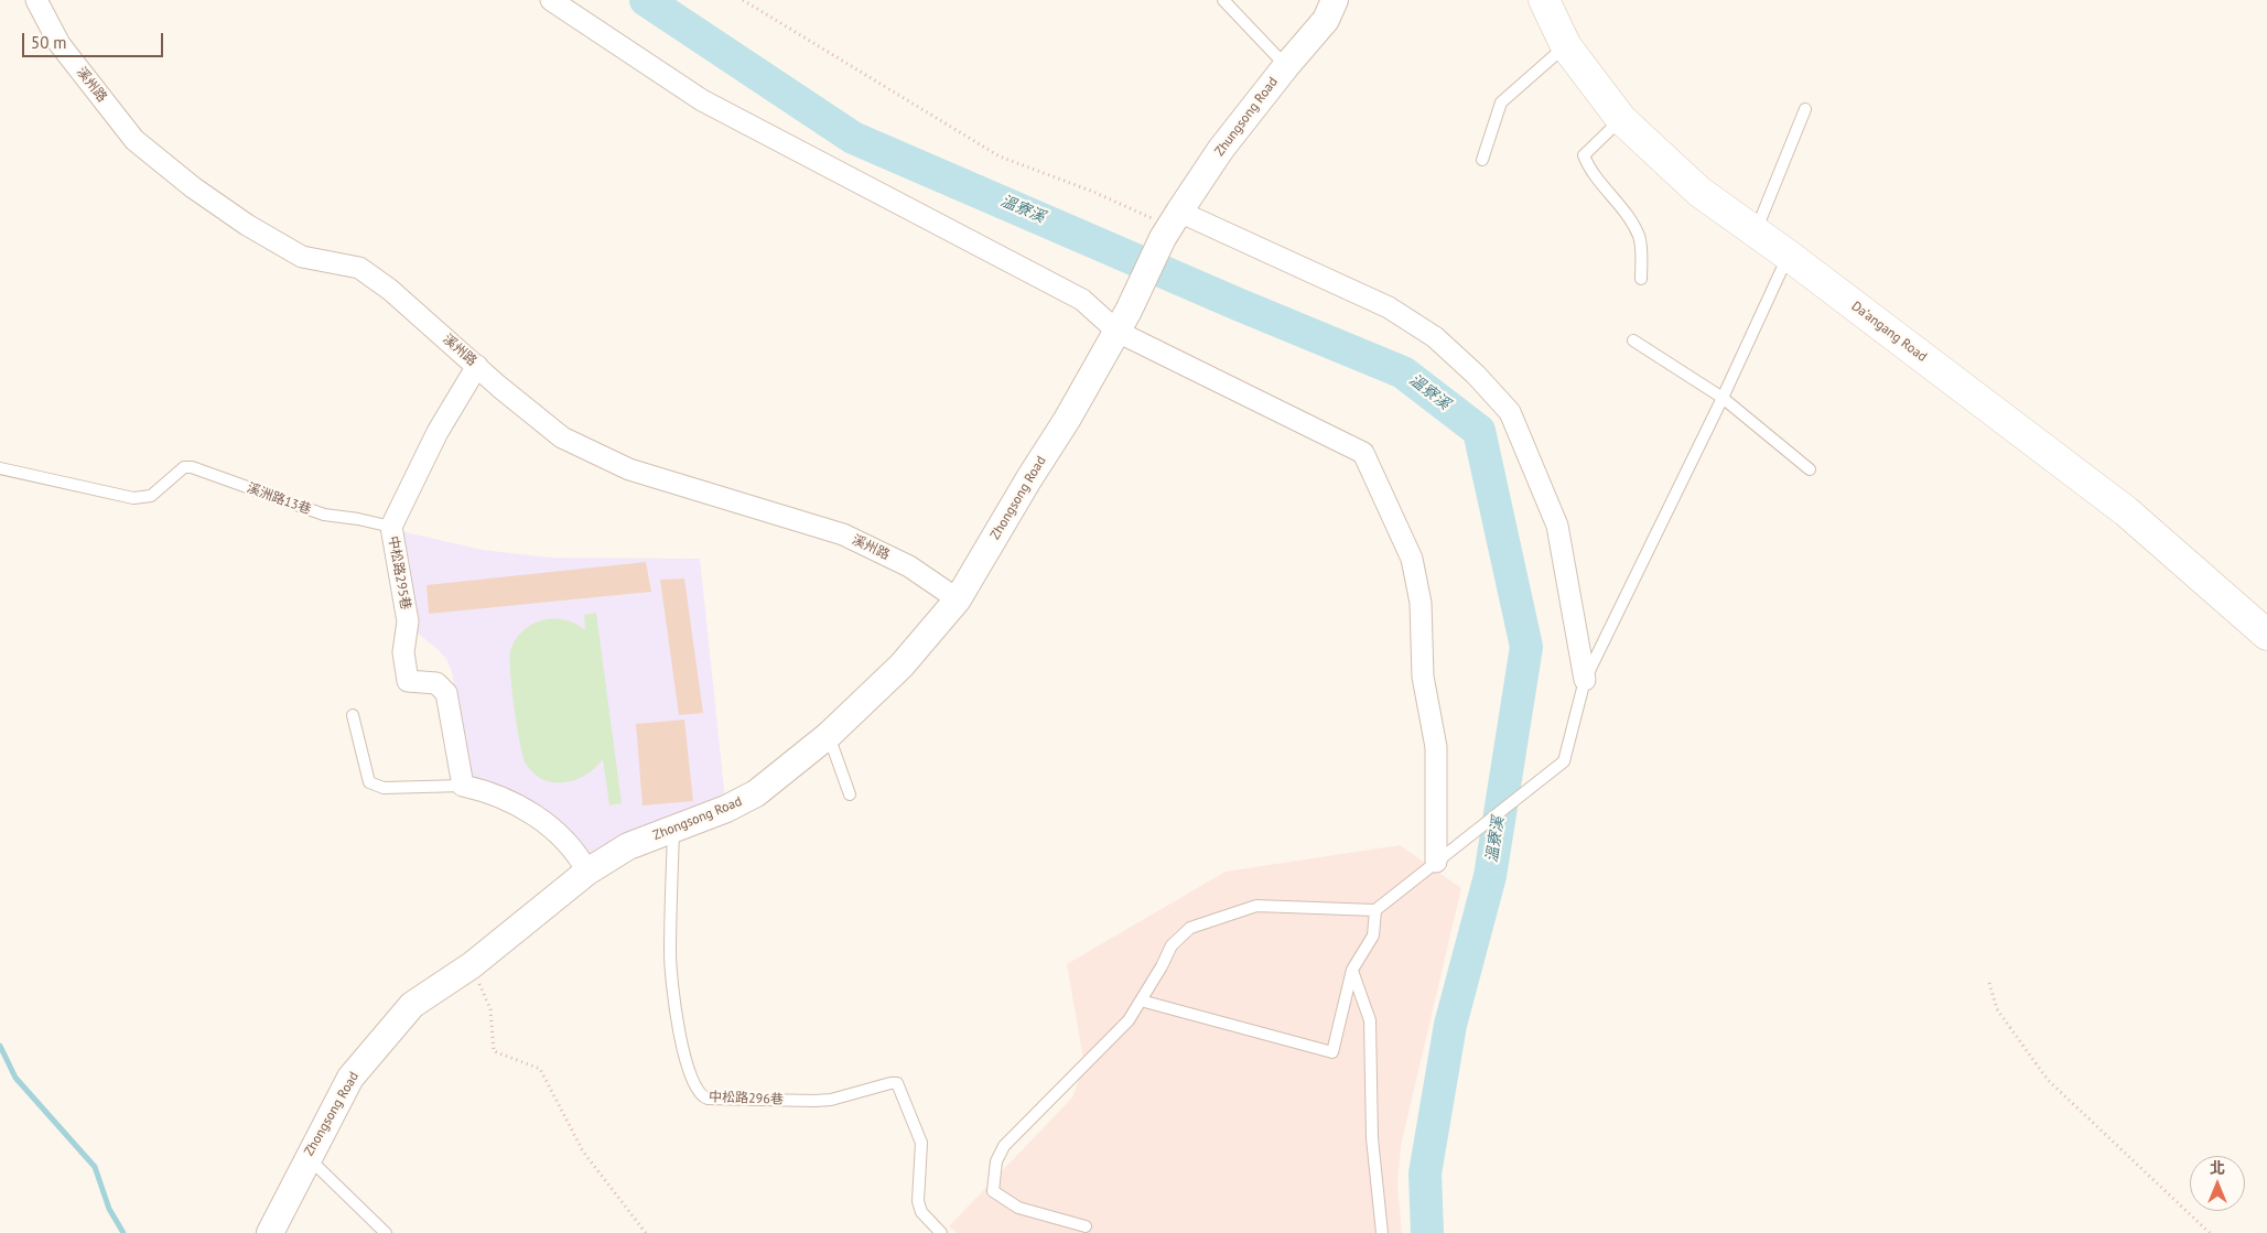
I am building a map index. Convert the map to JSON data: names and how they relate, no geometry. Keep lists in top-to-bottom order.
{
  "streets": {
    "main road": ["Da’angang Road"],
    "street": [
      "溪州路",
      "Zhungsong Road",
      "Zhongsong Road",
      "中松路295巷"
    ],
    "lane": ["溪洲路13巷", "中松路296巷"]
  },
  "crossings": [
    ["溪州路", "Zhongsong Road"],
    ["Zhungsong Road", "Zhongsong Road"],
    ["Zhongsong Road", "中松路296巷"],
    ["溪洲路13巷", "中松路295巷"]
  ],
  "water": ["溫寮溪"],
  "scale_bar": "50 m",
  "north": "top"
}
